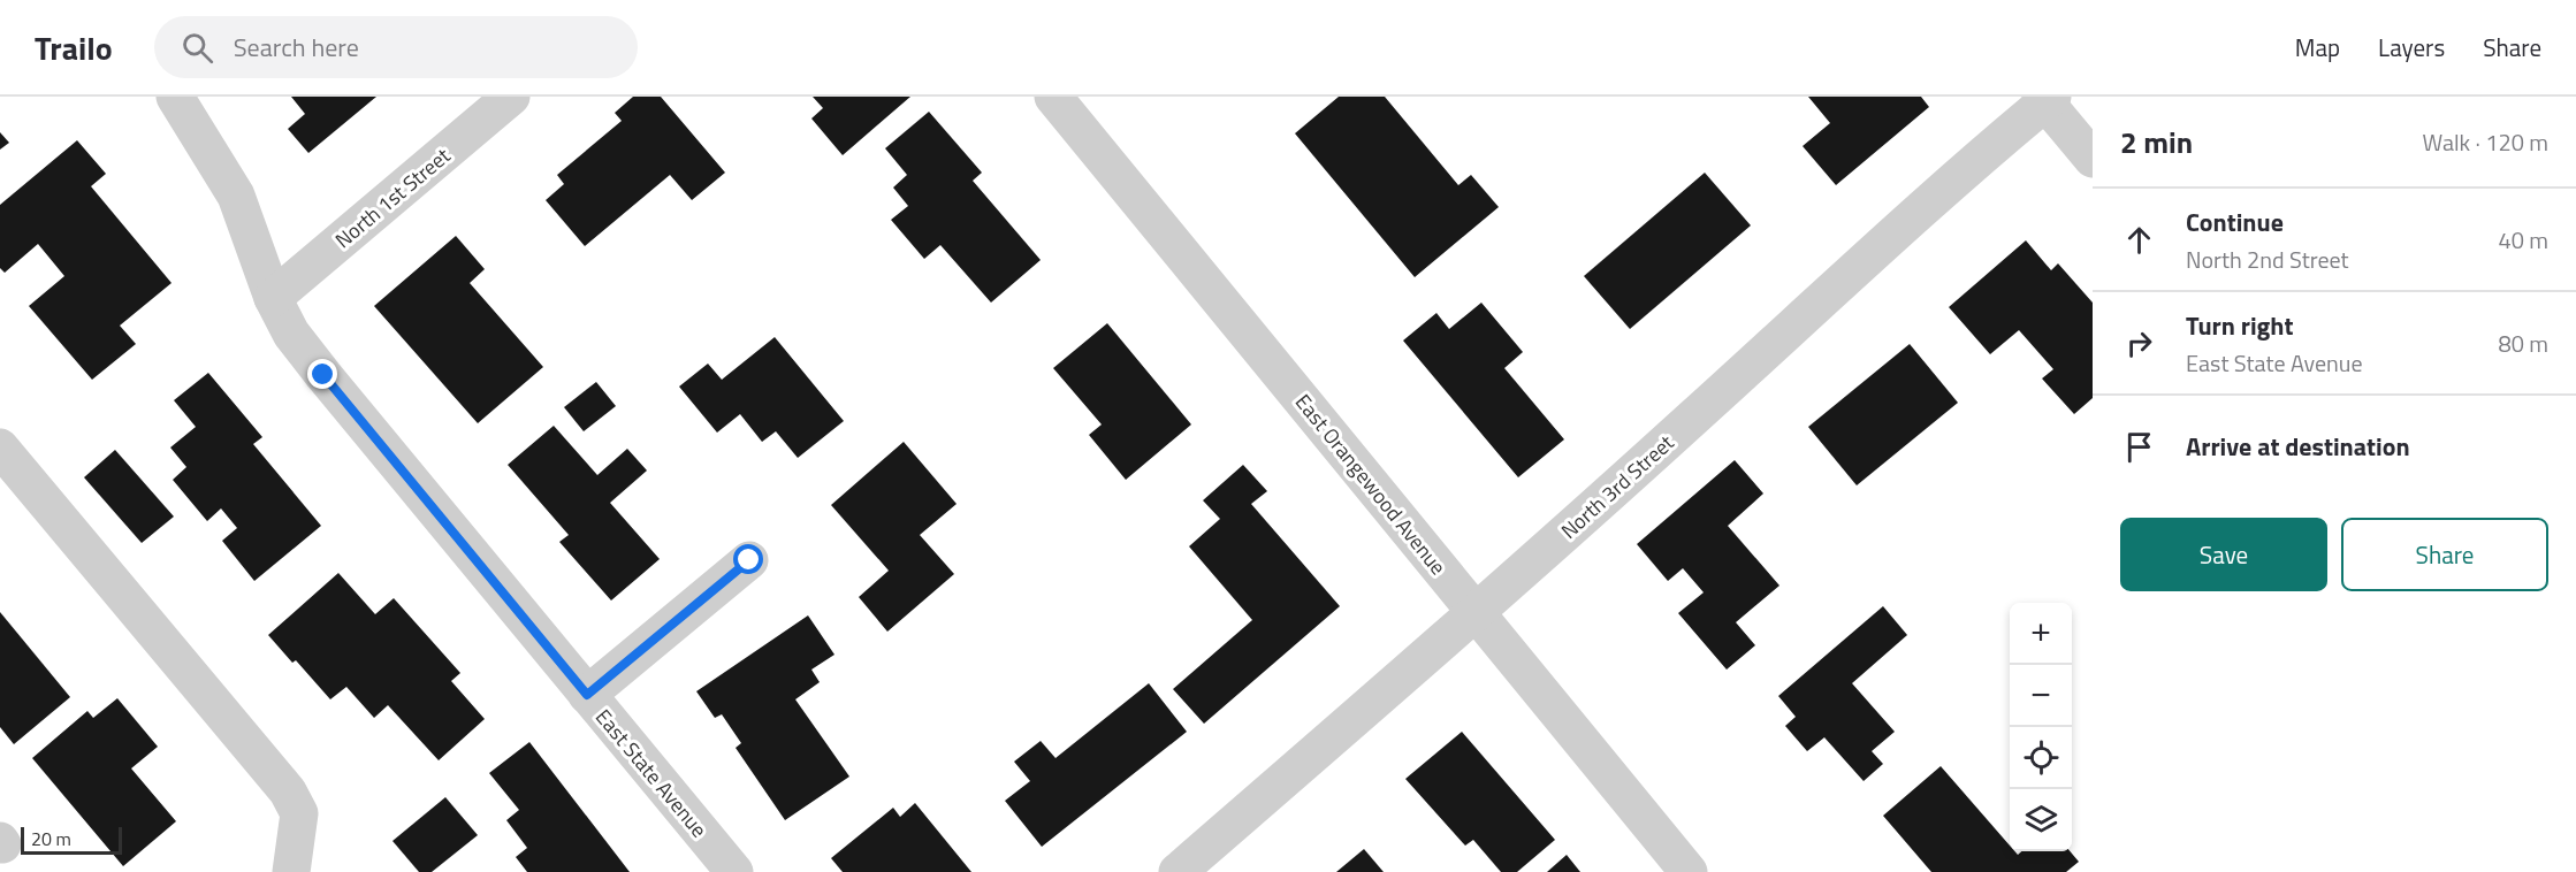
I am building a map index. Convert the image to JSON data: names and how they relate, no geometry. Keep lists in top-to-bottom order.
{
  "streets": {
    "street": [
      "North 1st Street",
      "East Orangewood Avenue",
      "North 3rd Street",
      "East State Avenue"
    ]
  },
  "crossings": [
    ["North 1st Street", "East State Avenue"],
    ["East Orangewood Avenue", "North 3rd Street"]
  ],
  "scale_bar": "20 m",
  "page": {
    "header": "Trailo",
    "search": "Search here",
    "nav": ["Map", "Layers", "Share"],
    "heading": ["2 min", "Walk · 120 m"],
    "list": [
      ["Continue", "North 2nd Street", "40 m"],
      ["Turn right", "East State Avenue", "80 m"],
      "Arrive at destination"
    ],
    "buttons": ["Save", "Share"],
    "map_buttons": ["+", "−"],
    "scale": "20 m"
  }
}
